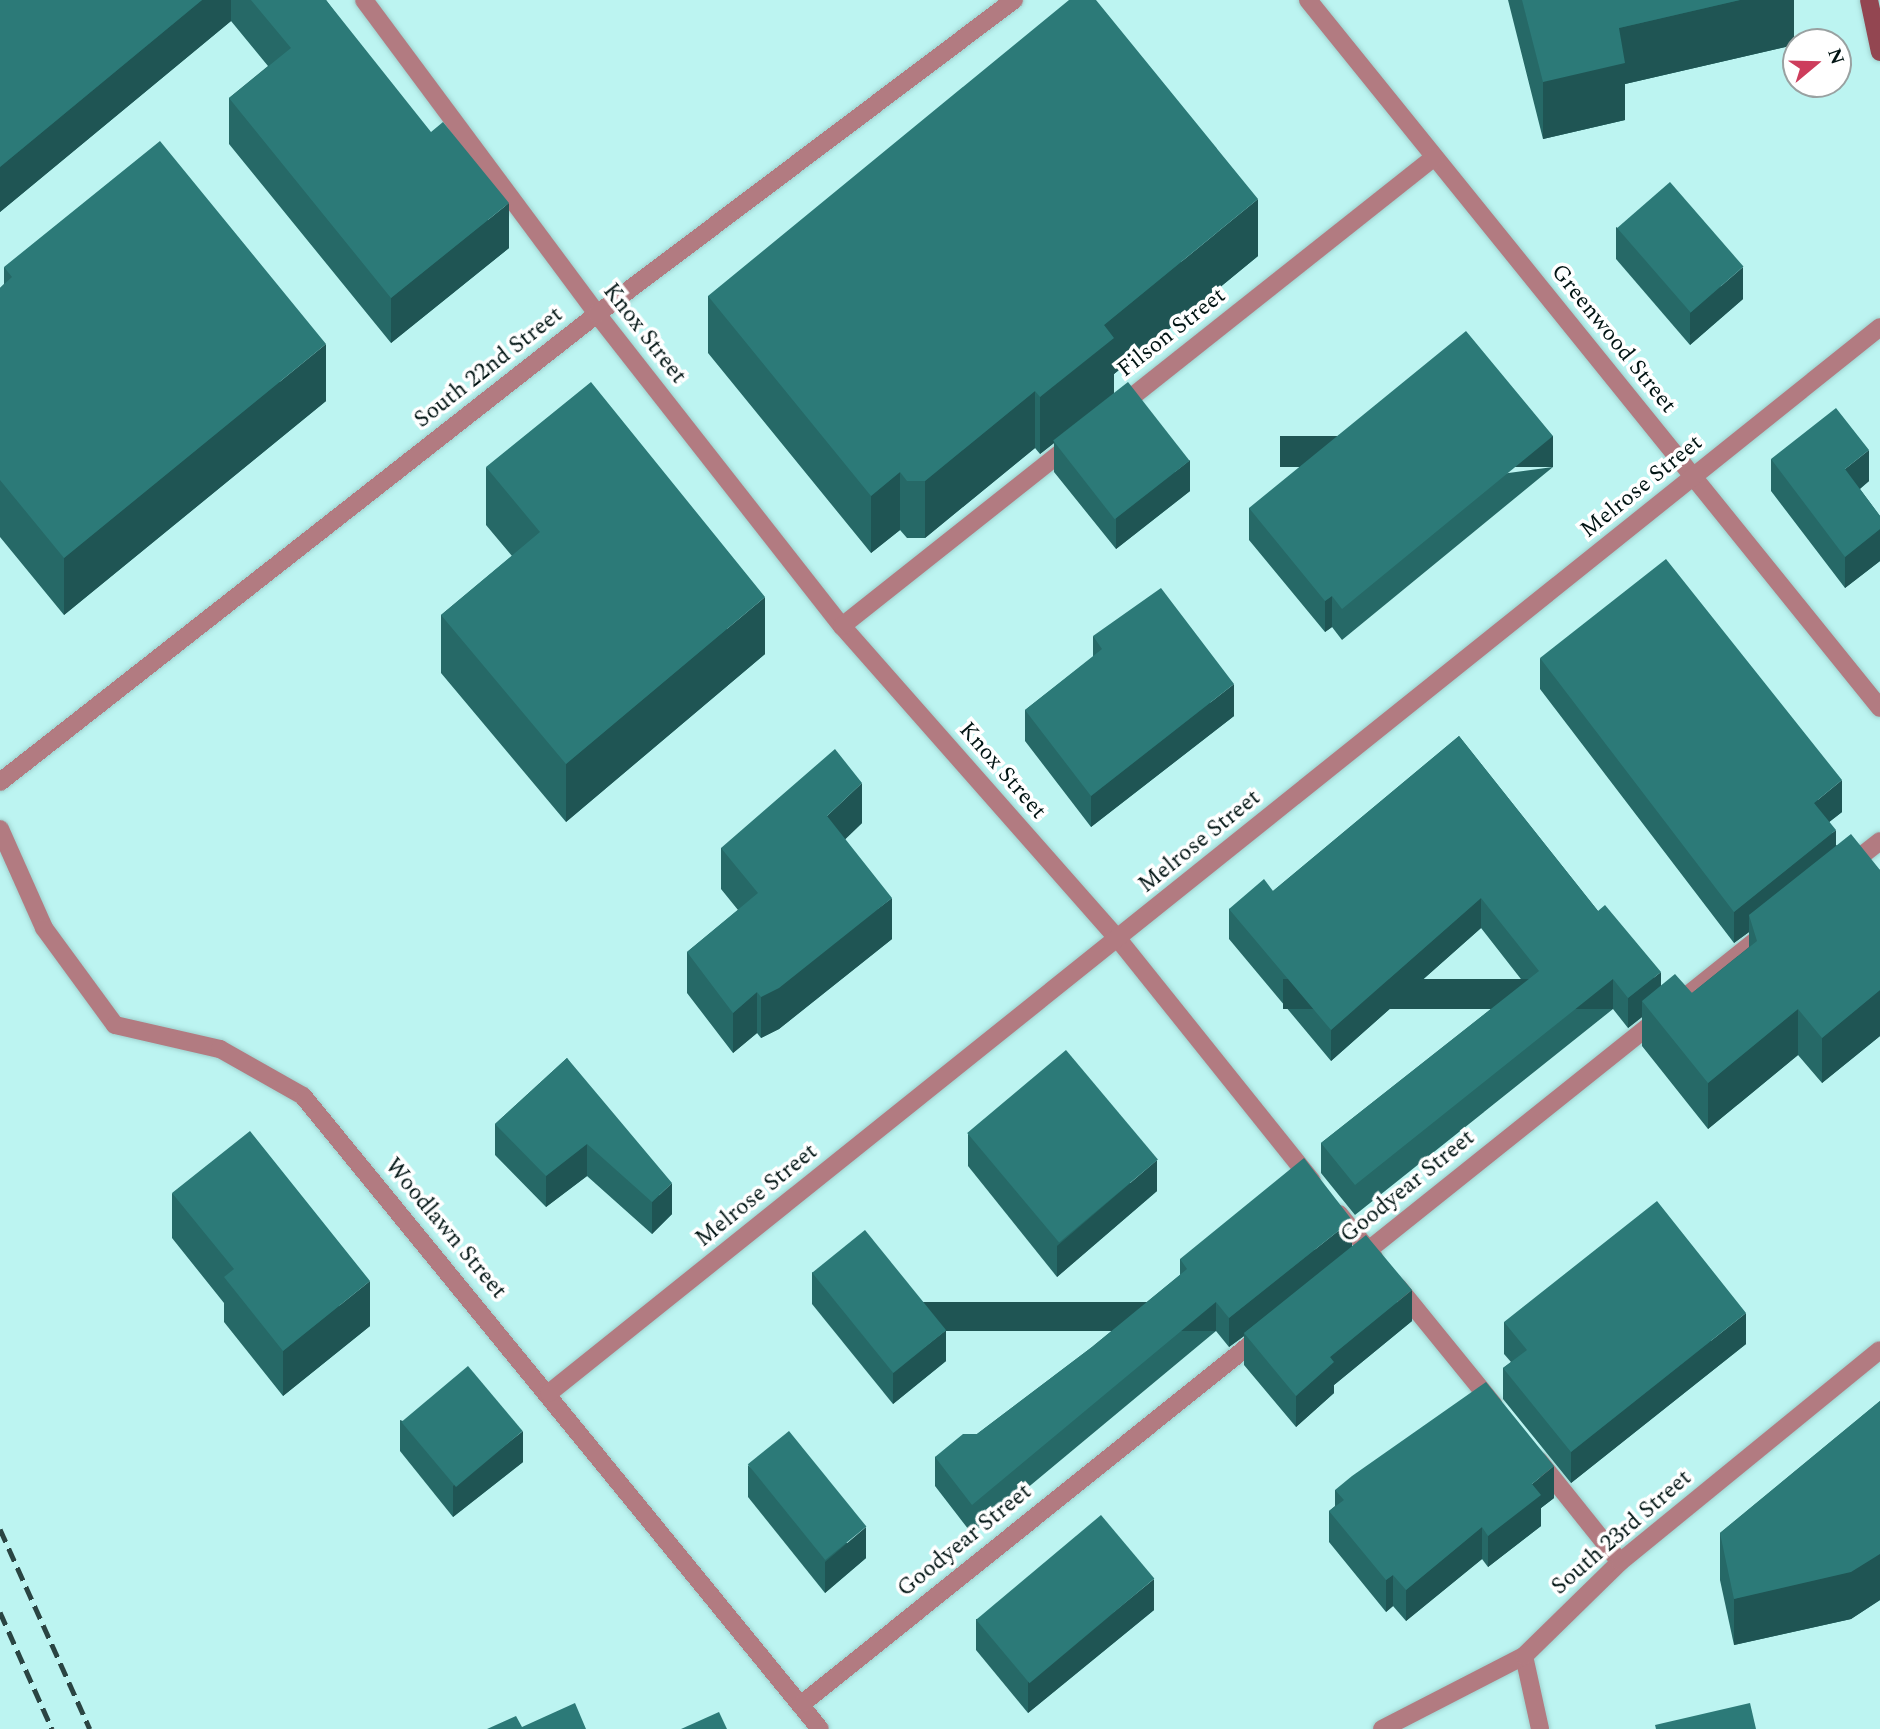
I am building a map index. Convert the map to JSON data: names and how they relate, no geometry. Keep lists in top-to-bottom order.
{
  "streets": {
    "street": [
      "Filson Street",
      "Knox Street",
      "Greenwood Street",
      "South 22nd Street",
      "Melrose Street",
      "Goodyear Street",
      "Woodlawn Street",
      "South 23rd Street"
    ]
  },
  "crossings": [
    ["Filson Street", "Greenwood Street"],
    ["Knox Street", "South 22nd Street"],
    ["Knox Street", "Melrose Street"],
    ["Knox Street", "Goodyear Street"],
    ["Greenwood Street", "Melrose Street"],
    ["Melrose Street", "Woodlawn Street"],
    ["Goodyear Street", "Woodlawn Street"]
  ],
  "north": "right"
}
